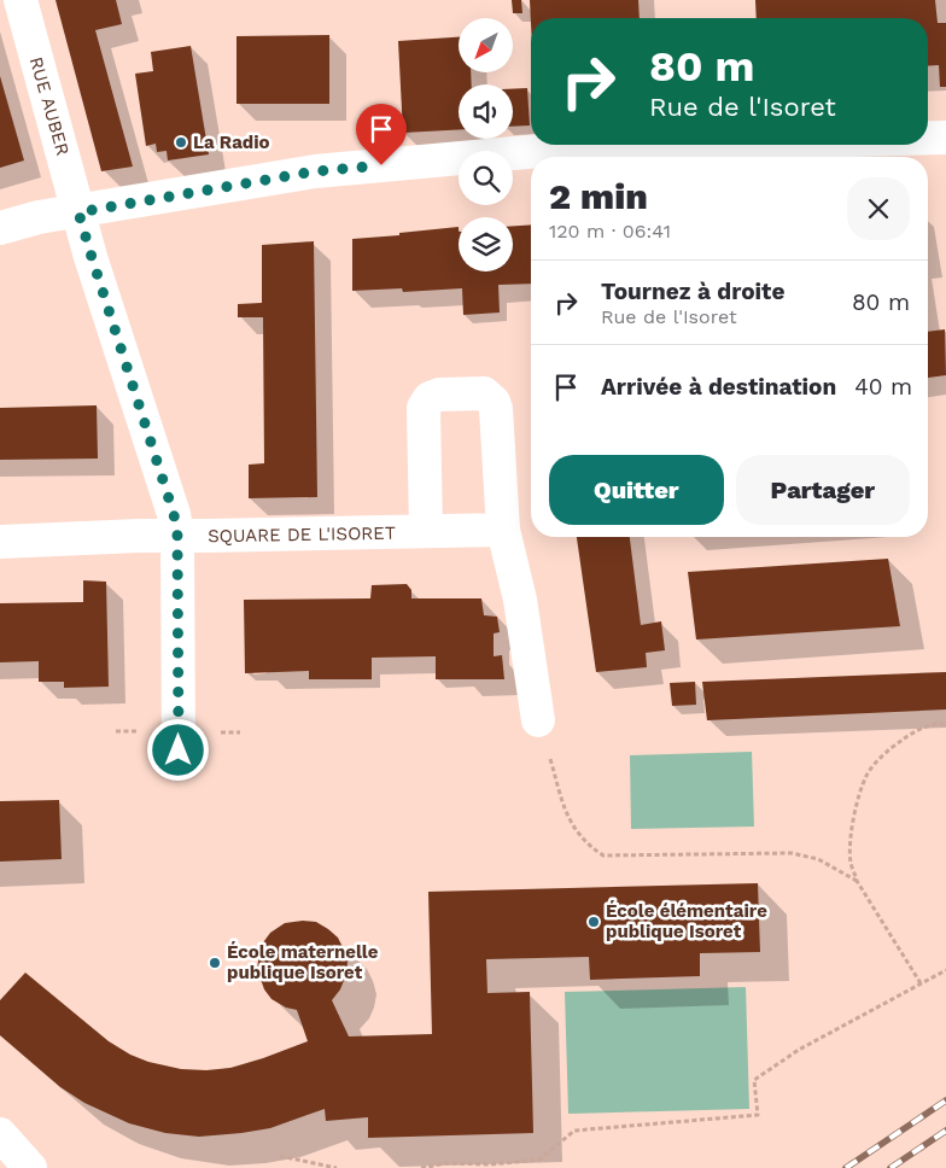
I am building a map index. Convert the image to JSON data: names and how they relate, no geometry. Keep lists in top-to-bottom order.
{
  "streets": {
    "street": ["RUE AUBER", "SQUARE DE L'ISORET"]
  },
  "places": ["La Radio", "École élémentaire publique Isoret", "École maternelle publique Isoret"],
  "north": "bottom left",
  "page": {
    "turn": ["80 m", "Rue de l'Isoret"],
    "heading": ["2 min", "120 m · 06:41"],
    "list": [
      {
        "name": "Tournez à droite",
        "note": "Rue de l'Isoret",
        "value": "80 m"
      },
      {
        "name": "Arrivée à destination",
        "value": "40 m"
      }
    ],
    "buttons": ["Quitter", "Partager"]
  }
}
